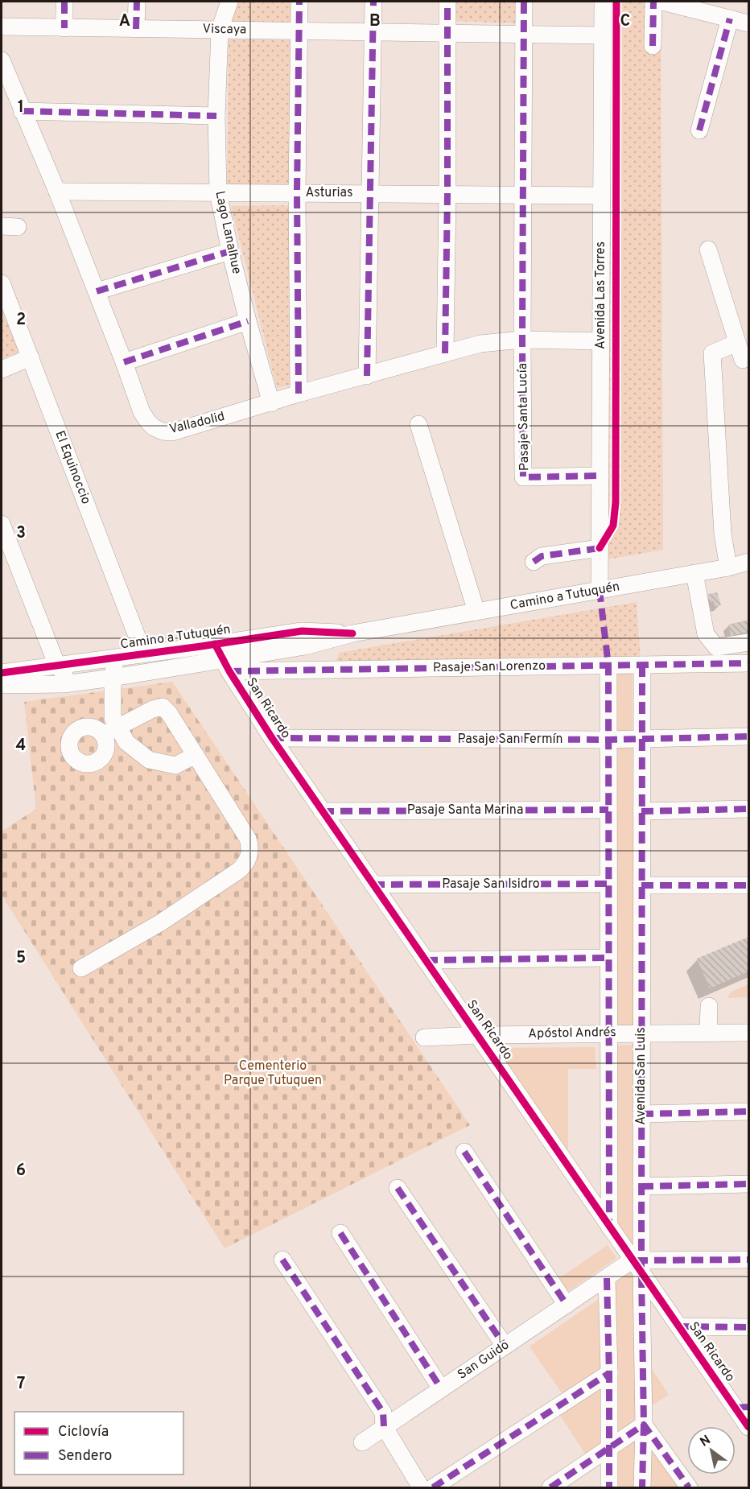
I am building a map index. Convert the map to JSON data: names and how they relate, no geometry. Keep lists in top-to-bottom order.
{
  "streets": {
    "street": [
      "Viscaya",
      "Asturias",
      "Lago Lanalhue",
      "Avenida Las Torres",
      "Pasaje Santa Lucía",
      "Valladolid",
      "El Equinoccio",
      "Camino a Tutuquén",
      "Pasaje San Lorenzo",
      "San Ricardo",
      "Pasaje San Fermín",
      "Pasaje Santa Marina",
      "Pasaje San Isidro",
      "Apóstol Andrés",
      "Avenida San Luis",
      "San Guido"
    ]
  },
  "crossings": [
    ["Viscaya", "Lago Lanalhue"],
    ["Viscaya", "Avenida Las Torres"],
    ["Asturias", "Lago Lanalhue"],
    ["Asturias", "Avenida Las Torres"],
    ["Asturias", "Valladolid"],
    ["Lago Lanalhue", "Valladolid"],
    ["Avenida Las Torres", "Pasaje Santa Lucía"],
    ["Avenida Las Torres", "Valladolid"],
    ["Avenida Las Torres", "Camino a Tutuquén"],
    ["Pasaje Santa Lucía", "Valladolid"],
    ["El Equinoccio", "Camino a Tutuquén"],
    ["Camino a Tutuquén", "Pasaje San Lorenzo"],
    ["Camino a Tutuquén", "San Ricardo"],
    ["Pasaje San Lorenzo", "San Ricardo"],
    ["Pasaje San Lorenzo", "Avenida San Luis"],
    ["San Ricardo", "Pasaje San Fermín"],
    ["San Ricardo", "Pasaje Santa Marina"],
    ["San Ricardo", "Pasaje San Isidro"],
    ["San Ricardo", "Apóstol Andrés"],
    ["San Ricardo", "Avenida San Luis"],
    ["Pasaje San Fermín", "Avenida San Luis"],
    ["Apóstol Andrés", "Avenida San Luis"]
  ],
  "parks": ["Cementerio Parque Tutuquen"],
  "legend": ["Ciclovía", "Sendero"],
  "north": "top left",
  "grid": {
    "columns": ["A", "B", "C"],
    "rows": [
      "1",
      "2",
      "3",
      "4",
      "5",
      "6",
      "7"
    ]
  }
}
